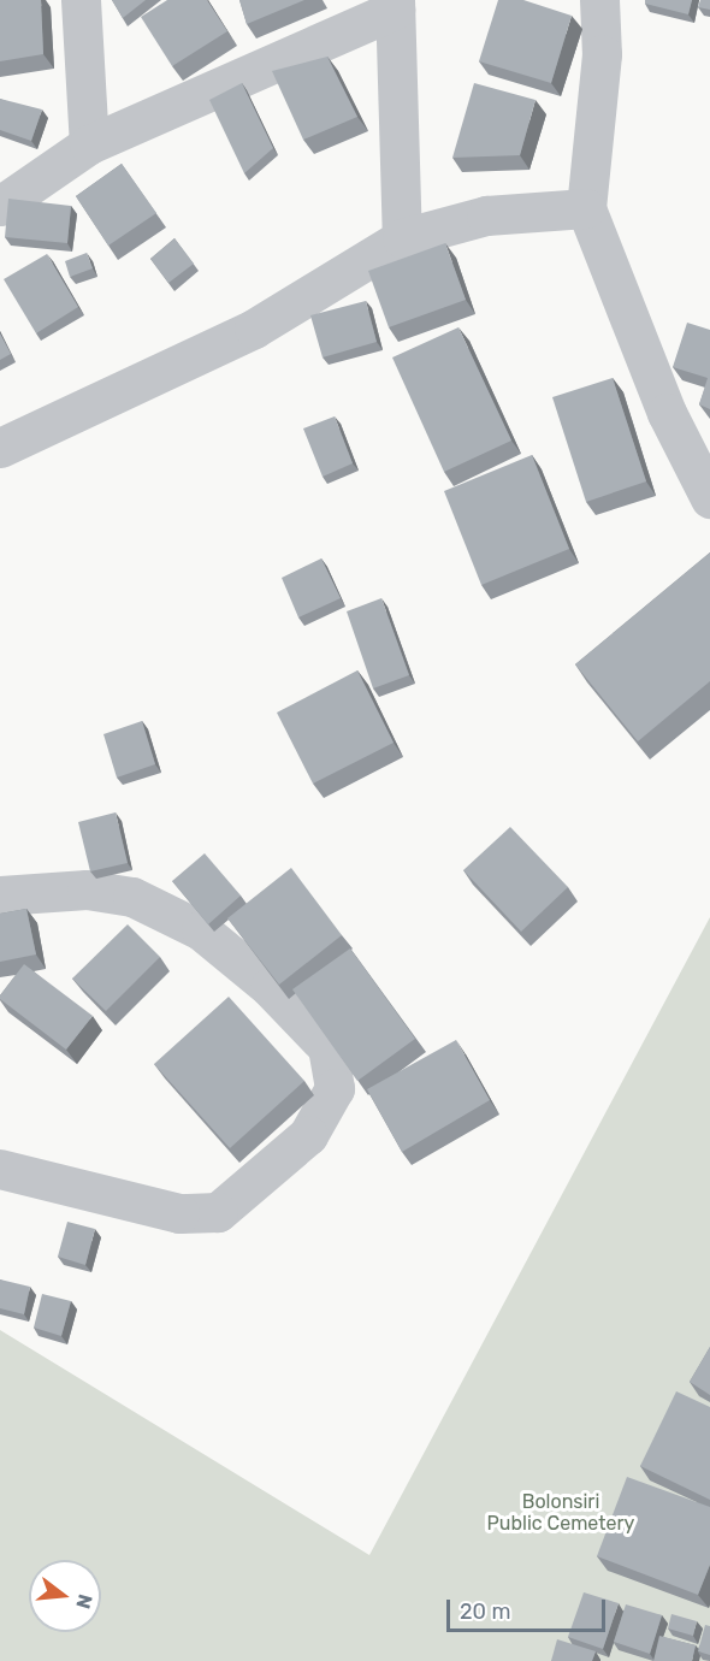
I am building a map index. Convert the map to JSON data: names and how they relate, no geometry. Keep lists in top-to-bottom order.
{
  "parks": ["Bolonsiri Public Cemetery"],
  "scale_bar": "20 m",
  "north": "right"
}
